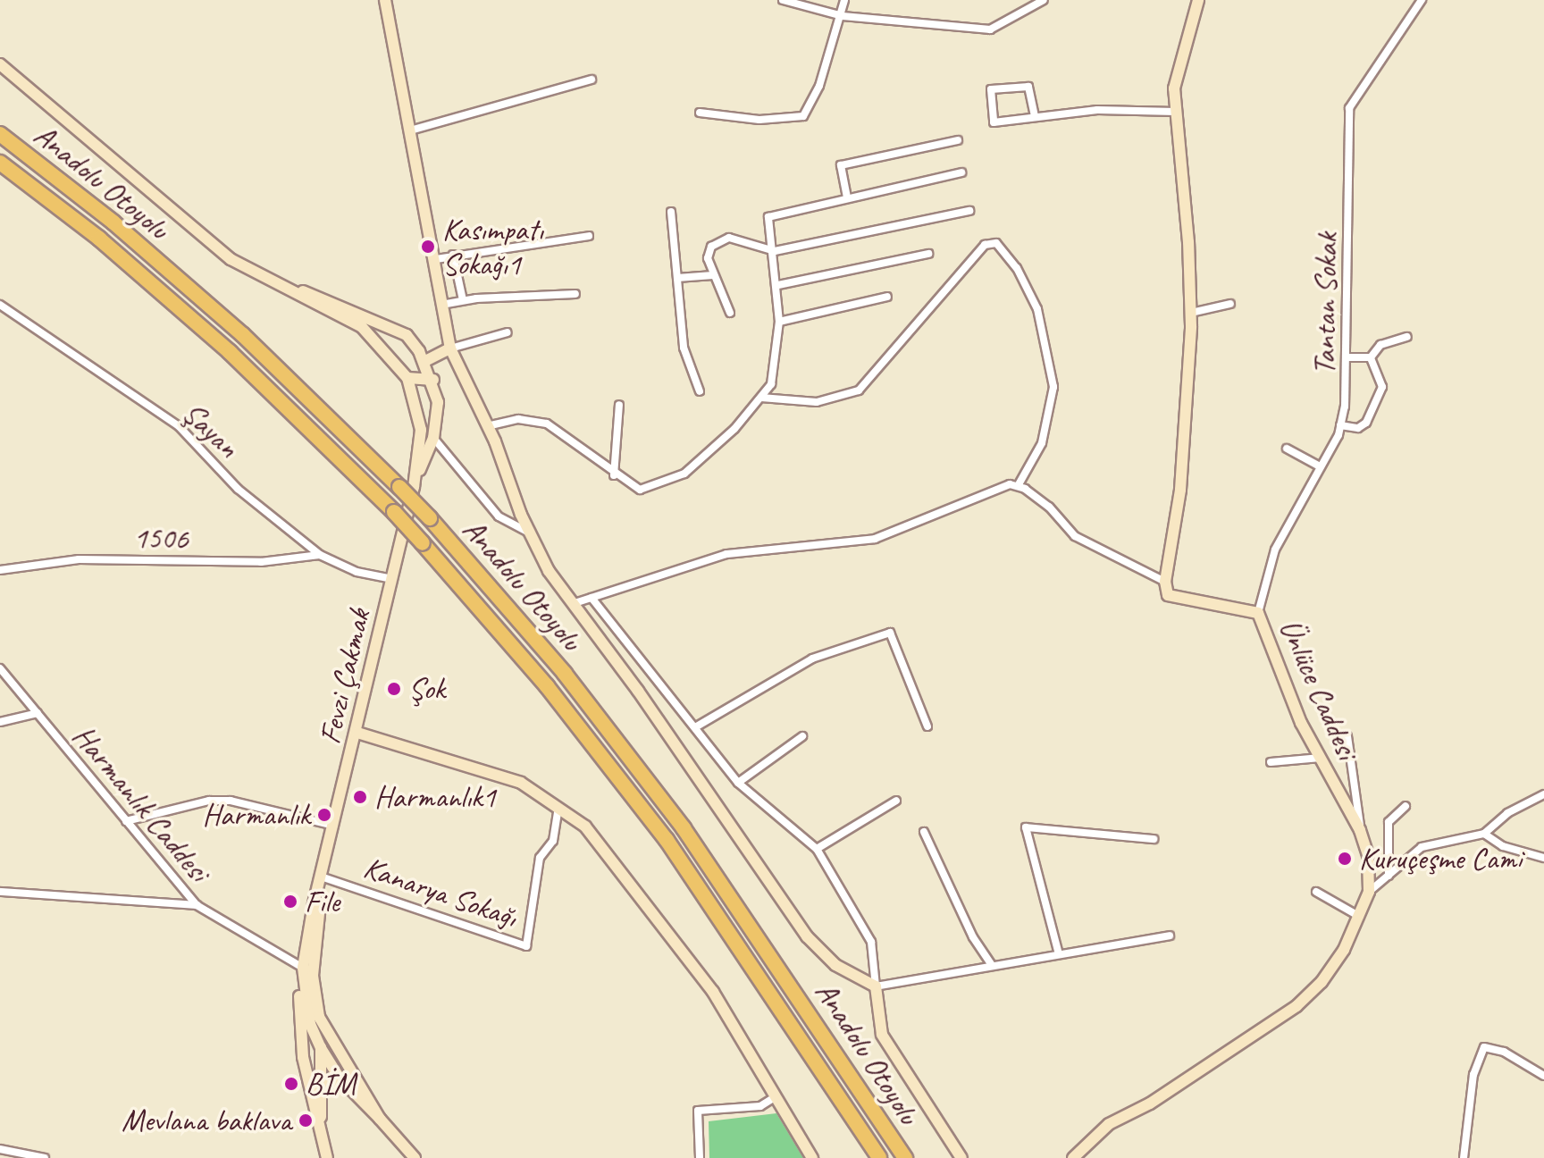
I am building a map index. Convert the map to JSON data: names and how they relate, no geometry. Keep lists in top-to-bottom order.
{
  "streets": {
    "highway": ["Anadolu Otoyolu"],
    "street": [
      "Tantan Sokak",
      "Şayan",
      "1506",
      "Fevzi Çakmak",
      "Ünlüce Caddesi",
      "Harmanlık Caddesi",
      "Kanarya Sokağı"
    ]
  },
  "crossings": [
    ["Anadolu Otoyolu", "Fevzi Çakmak"],
    ["Tantan Sokak", "Ünlüce Caddesi"],
    ["Şayan", "1506"],
    ["Şayan", "Fevzi Çakmak"],
    ["Fevzi Çakmak", "Kanarya Sokağı"]
  ],
  "places": [
    "Kasımpatı Sokağı1",
    "Şok",
    "Harmanlık1",
    "Harmanlık",
    "Kuruçeşme Cami",
    "File",
    "BİM",
    "Mevlana baklava"
  ]
}
